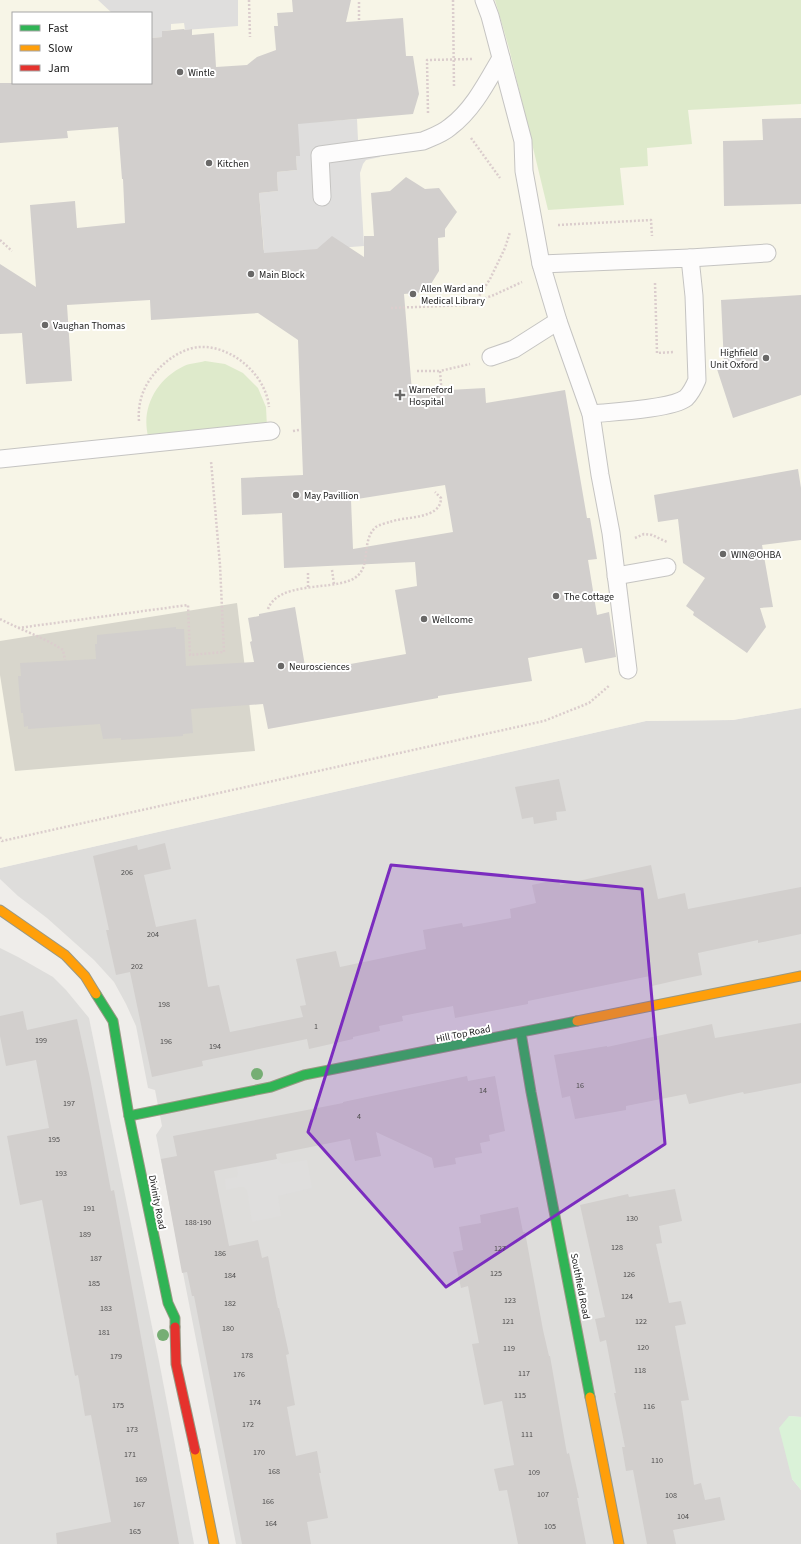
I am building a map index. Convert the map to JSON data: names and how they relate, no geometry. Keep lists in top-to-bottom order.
{
  "streets": {
    "street": ["Hill Top Road", "Divinity Road", "Southfield Road"]
  },
  "crossings": [
    ["Hill Top Road", "Divinity Road"],
    ["Hill Top Road", "Southfield Road"]
  ],
  "places": {
    "other": [
      "Wintle",
      "Kitchen",
      "Main Block",
      "Allen Ward and Medical Library",
      "Vaughan Thomas",
      "Highfield Unit Oxford",
      "May Pavillion",
      "WIN@OHBA",
      "The Cottage",
      "Wellcome",
      "Neurosciences"
    ],
    "health": ["Warneford Hospital"]
  },
  "house_numbers": [
    "206",
    "204",
    "202",
    "198",
    "1",
    "199",
    "196",
    "194",
    "16",
    "14",
    "197",
    "4",
    "195",
    "193",
    "191",
    "130",
    "188-190",
    "189",
    "128",
    "127",
    "186",
    "187",
    "125",
    "126",
    "184",
    "185",
    "124",
    "123",
    "182",
    "183",
    "121",
    "122",
    "180",
    "181",
    "120",
    "119",
    "178",
    "179",
    "118",
    "117",
    "176",
    "115",
    "174",
    "175",
    "116",
    "172",
    "173",
    "111",
    "170",
    "171",
    "110",
    "168",
    "109",
    "169",
    "107",
    "108",
    "166",
    "167",
    "104",
    "164",
    "105",
    "165"
  ],
  "legend": ["Fast", "Slow", "Jam"]
}
